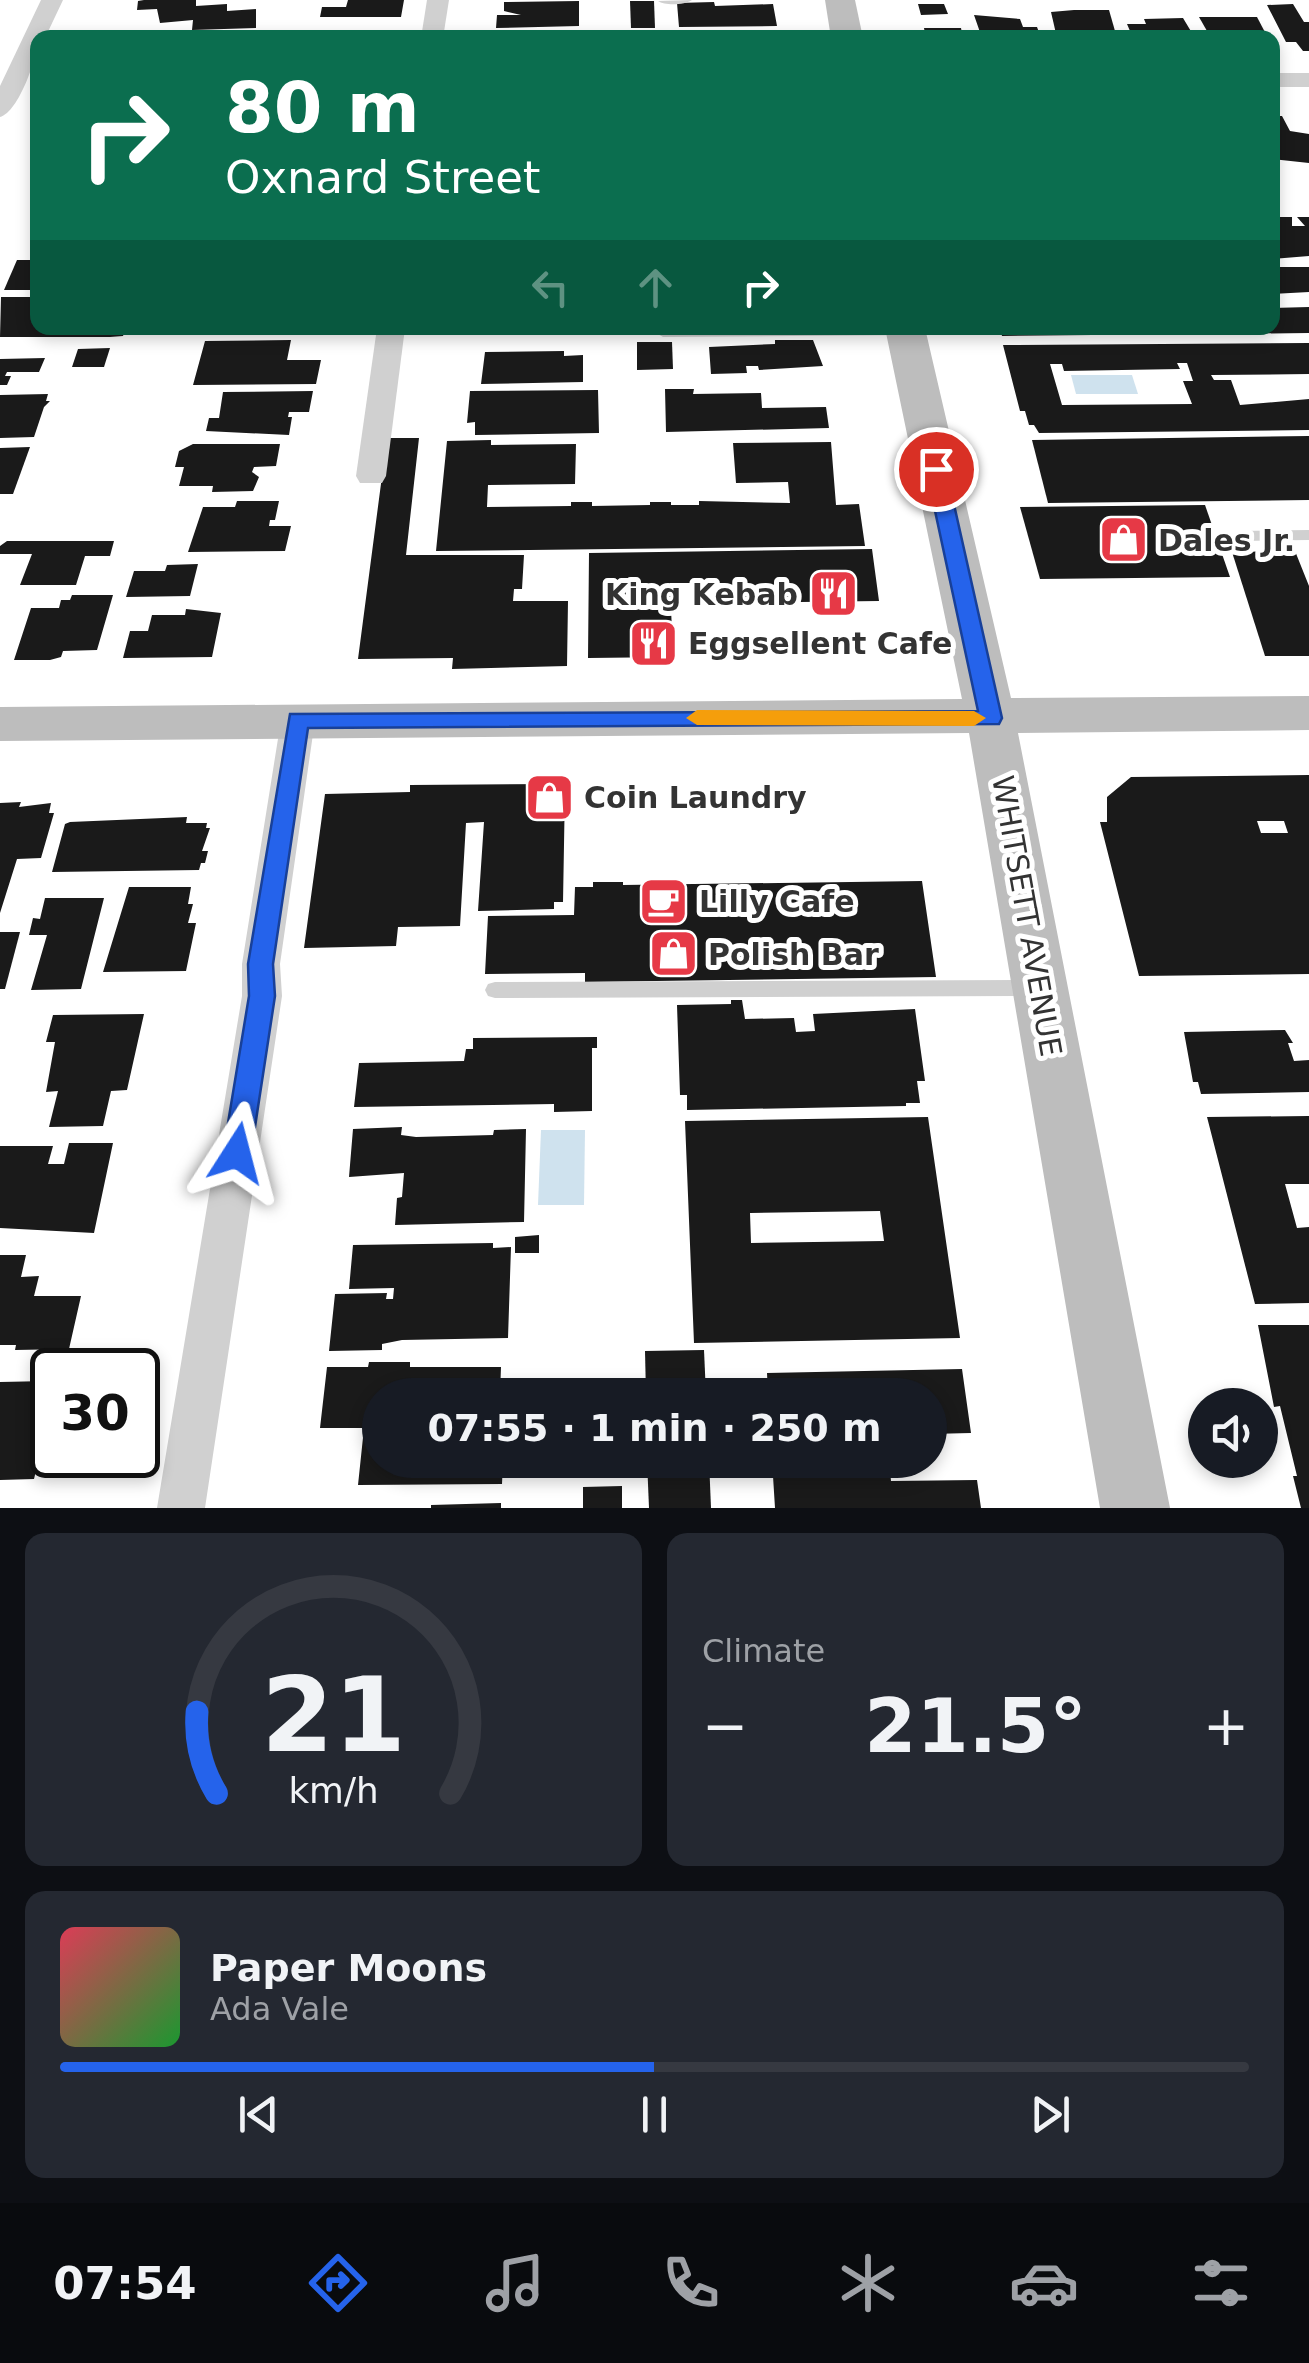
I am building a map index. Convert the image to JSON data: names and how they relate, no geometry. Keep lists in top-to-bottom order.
{
  "streets": {
    "main road": ["WHITSETT AVENUE"]
  },
  "places": {
    "shop": ["Dales Jr.", "Coin Laundry", "Polish Bar"],
    "restaurant": ["King Kebab", "Eggsellent Cafe"],
    "cafe": ["Lilly Cafe"]
  },
  "page": {
    "turn": ["80 m", "Oxnard Street"],
    "limit": "30",
    "trip": "07:55 · 1 min · 250 m",
    "tile": "Climate",
    "heat": ["−", "21.5°", "+"],
    "song": ["Paper Moons", "Ada Vale"],
    "tabs": "07:54",
    "gauge": ["21", "km/h"]
  }
}
